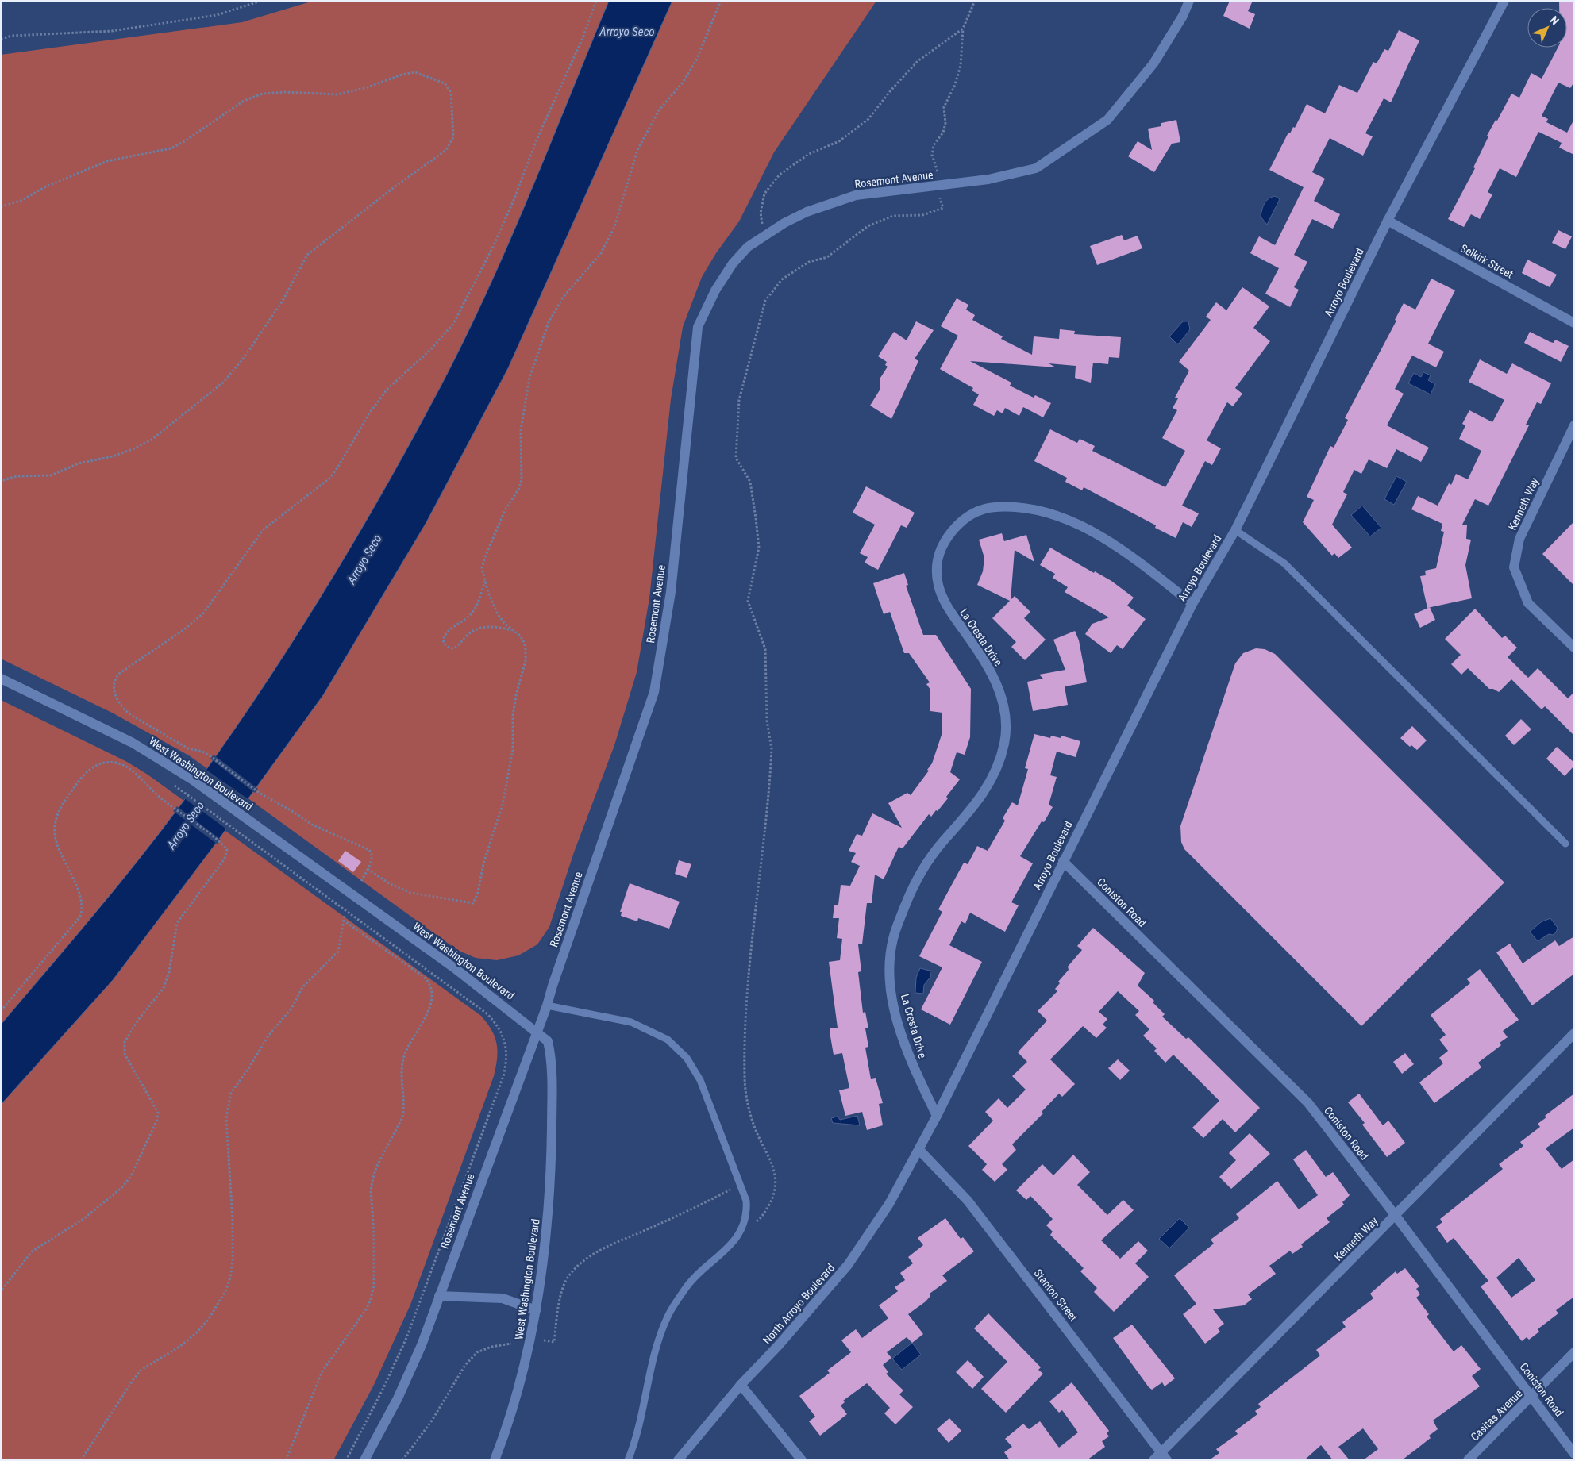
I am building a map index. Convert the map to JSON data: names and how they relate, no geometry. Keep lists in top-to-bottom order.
{
  "streets": {
    "street": [
      "Rosemont Avenue",
      "Selkirk Street",
      "Arroyo Boulevard",
      "Kenneth Way",
      "La Cresta Drive",
      "West Washington Boulevard",
      "Coniston Road",
      "Stanton Street",
      "North Arroyo Boulevard",
      "Casitas Avenue"
    ]
  },
  "crossings": [
    ["Rosemont Avenue", "West Washington Boulevard"],
    ["Selkirk Street", "Arroyo Boulevard"],
    ["Arroyo Boulevard", "La Cresta Drive"],
    ["Arroyo Boulevard", "Coniston Road"],
    ["Arroyo Boulevard", "Stanton Street"],
    ["Arroyo Boulevard", "North Arroyo Boulevard"],
    ["Kenneth Way", "Coniston Road"],
    ["Kenneth Way", "Stanton Street"],
    ["Coniston Road", "Casitas Avenue"],
    ["Stanton Street", "North Arroyo Boulevard"]
  ],
  "water": ["Arroyo Seco"],
  "north": "top right"
}
